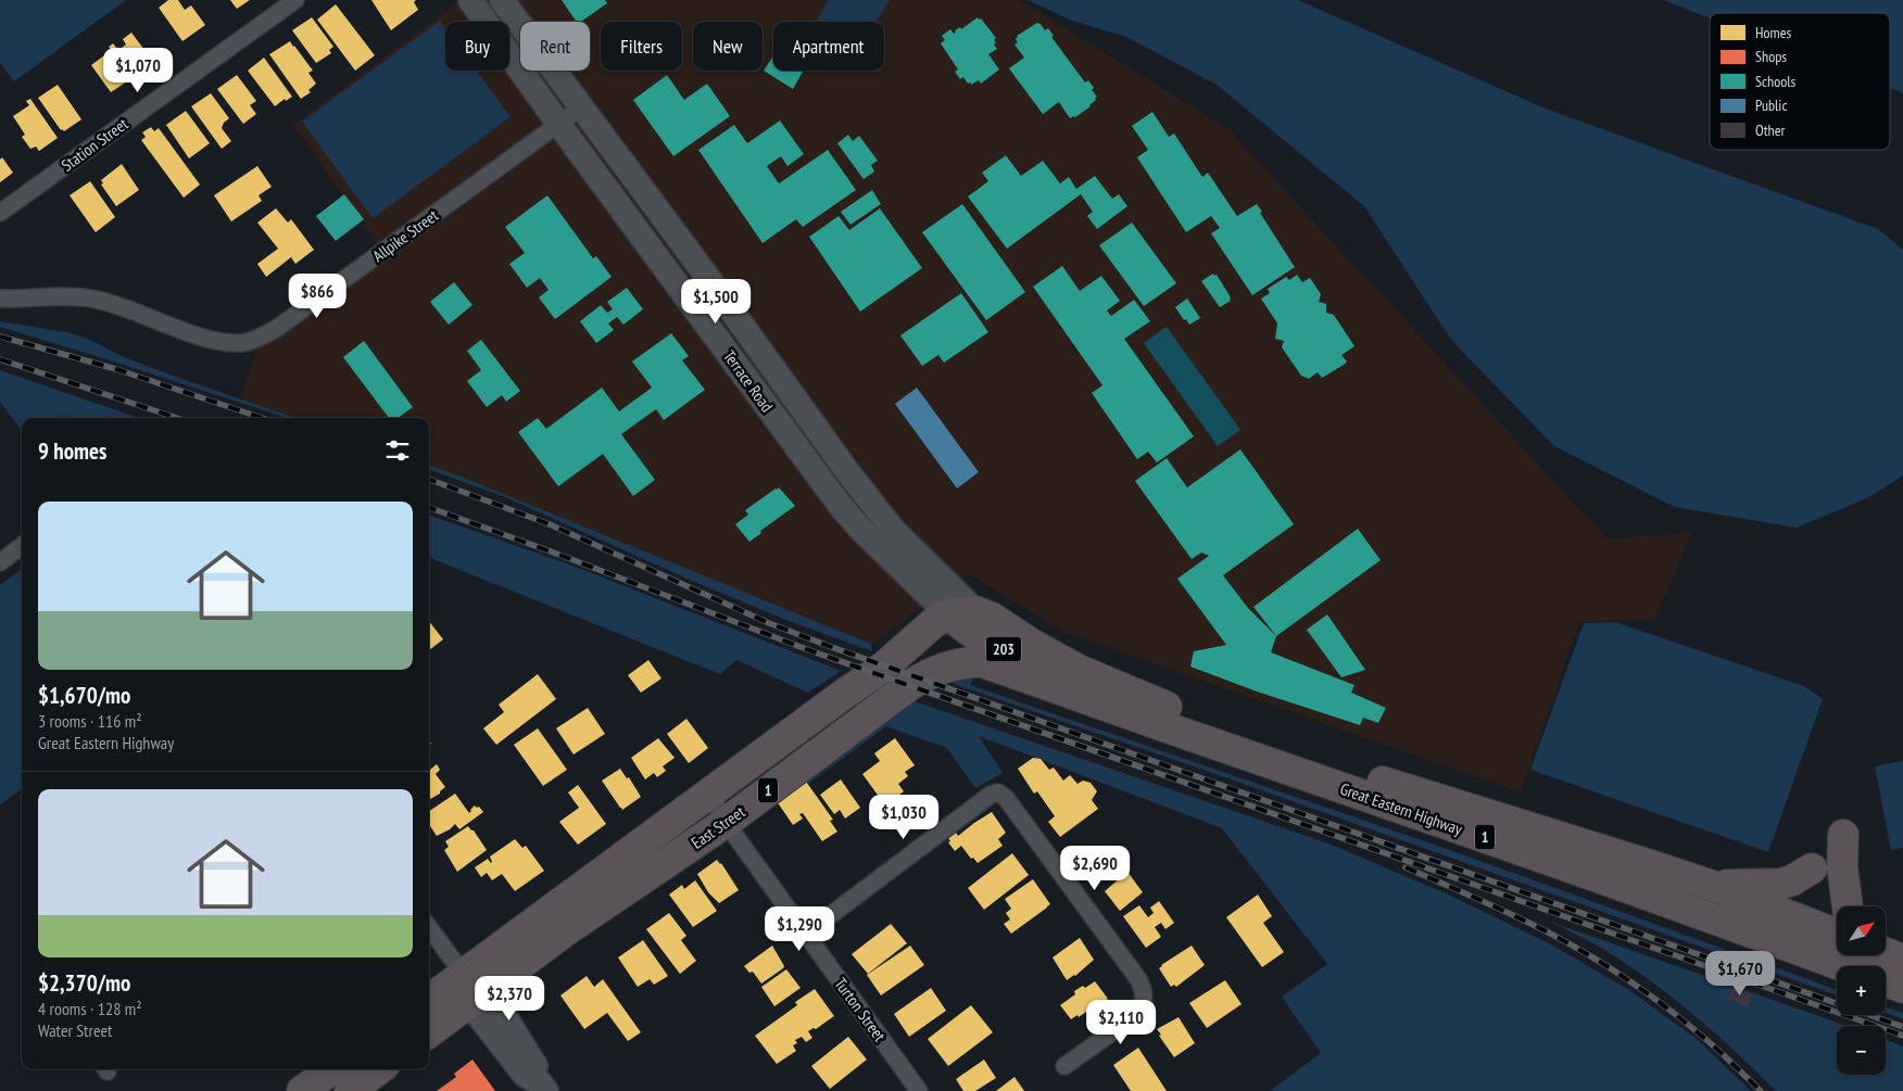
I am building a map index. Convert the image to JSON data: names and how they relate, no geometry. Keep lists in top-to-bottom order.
{
  "streets": {
    "highway": [
      "203",
      "1",
      "Great Eastern Highway",
      "East Street"
    ],
    "street": [
      "Station Street",
      "Allpike Street",
      "Terrace Road",
      "Turton Street"
    ]
  },
  "crossings": [
    ["Allpike Street", "Terrace Road"],
    ["Terrace Road", "203"],
    ["Terrace Road", "Great Eastern Highway"],
    ["Terrace Road", "East Street"],
    ["203", "Great Eastern Highway"],
    ["203", "East Street"],
    ["Great Eastern Highway", "East Street"],
    ["East Street", "Turton Street"]
  ],
  "legend": [
    "Homes",
    "Shops",
    "Schools",
    "Public",
    "Other"
  ],
  "north": "top right",
  "page": {
    "chip": [
      "Buy",
      "Rent",
      "Filters",
      "New",
      "Apartment"
    ],
    "price": [
      "$1,070",
      "$866",
      "$1,500",
      "$1,030",
      "$2,690",
      "$1,290",
      "$1,670",
      "$2,370",
      "$2,110"
    ],
    "heading": "9 homes",
    "list": [
      {
        "name": "$1,670/mo",
        "note": "3 rooms · 116 m² · Great Eastern Highway"
      },
      {
        "name": "$2,370/mo",
        "note": "4 rooms · 128 m² · Water Street"
      }
    ],
    "map_buttons": ["+", "−"]
  }
}
